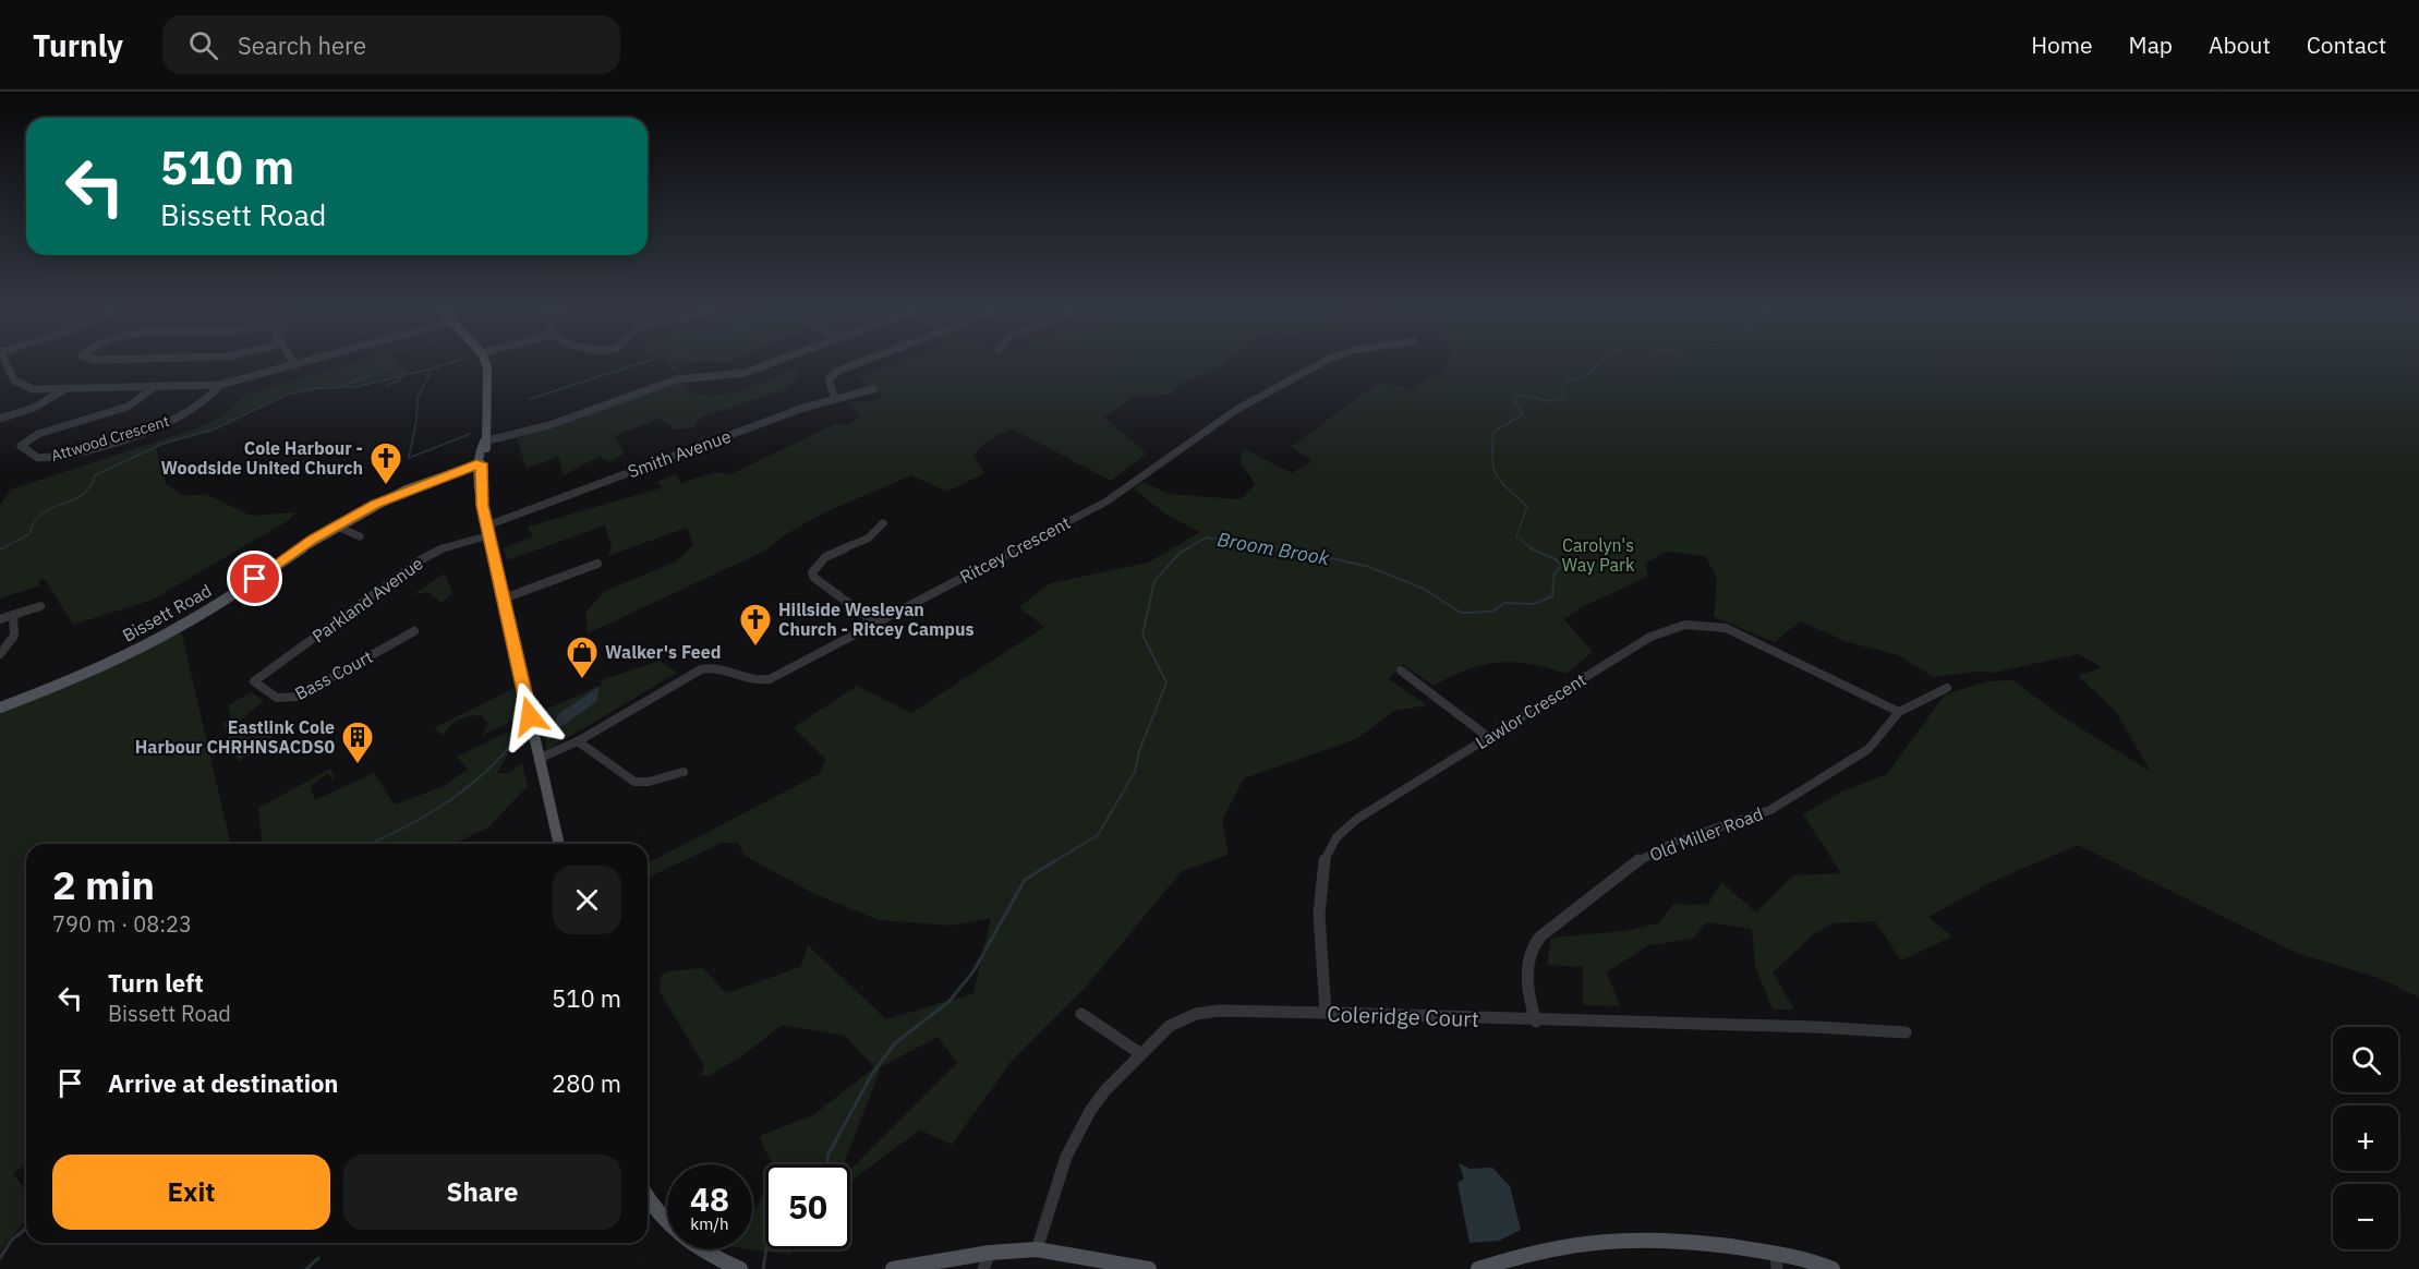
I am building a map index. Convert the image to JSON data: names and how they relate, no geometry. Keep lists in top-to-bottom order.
{
  "streets": {
    "main road": ["Bissett Road"],
    "street": [
      "Attwood Crescent",
      "Smith Avenue",
      "Ritcey Crescent",
      "Parkland Avenue",
      "Bass Court",
      "Lawlor Crescent",
      "Old Miller Road",
      "Coleridge Court"
    ]
  },
  "crossings": [
    ["Smith Avenue", "Parkland Avenue"],
    ["Parkland Avenue", "Bass Court"],
    ["Lawlor Crescent", "Old Miller Road"],
    ["Lawlor Crescent", "Coleridge Court"],
    ["Old Miller Road", "Coleridge Court"]
  ],
  "water": ["Broom Brook"],
  "parks": ["Carolyn's Way Park"],
  "places": {
    "church": ["Cole Harbour - Woodside United Church", "Hillside Wesleyan Church - Ritcey Campus"],
    "shop": ["Walker's Feed"],
    "building": ["Eastlink Cole Harbour CHRHNSACDS0"]
  },
  "page": {
    "header": "Turnly",
    "search": "Search here",
    "nav": [
      "Home",
      "Map",
      "About",
      "Contact"
    ],
    "turn": ["510 m", "Bissett Road"],
    "heading": ["2 min", "790 m · 08:23"],
    "list": [
      {
        "name": "Turn left",
        "note": "Bissett Road",
        "value": "510 m"
      },
      {
        "name": "Arrive at destination",
        "value": "280 m"
      }
    ],
    "map_buttons": ["+", "−"],
    "buttons": ["Exit", "Share"],
    "speed": "48 km/h",
    "limit": "50"
  }
}
